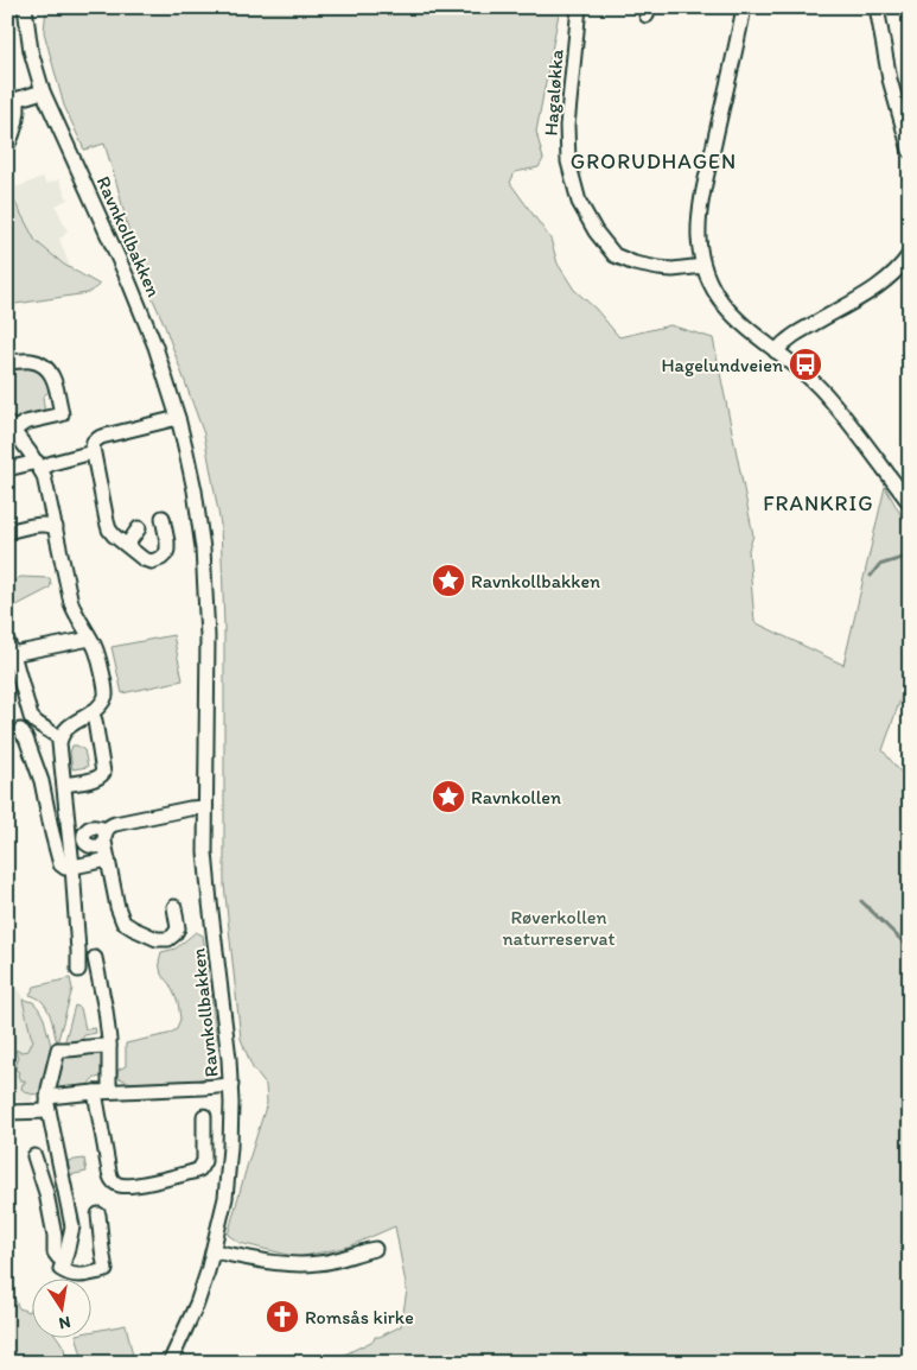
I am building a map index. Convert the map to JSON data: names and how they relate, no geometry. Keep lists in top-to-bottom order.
{
  "streets": {
    "street": ["Hagaløkka", "Ravnkollbakken"]
  },
  "districts": ["GRORUDHAGEN", "FRANKRIG"],
  "parks": ["Røverkollen naturreservat"],
  "places": {
    "bus stop": ["Hagelundveien"],
    "place": ["Ravnkollbakken", "Ravnkollen"],
    "church": ["Romsås kirke"]
  },
  "north": "bottom"
}
